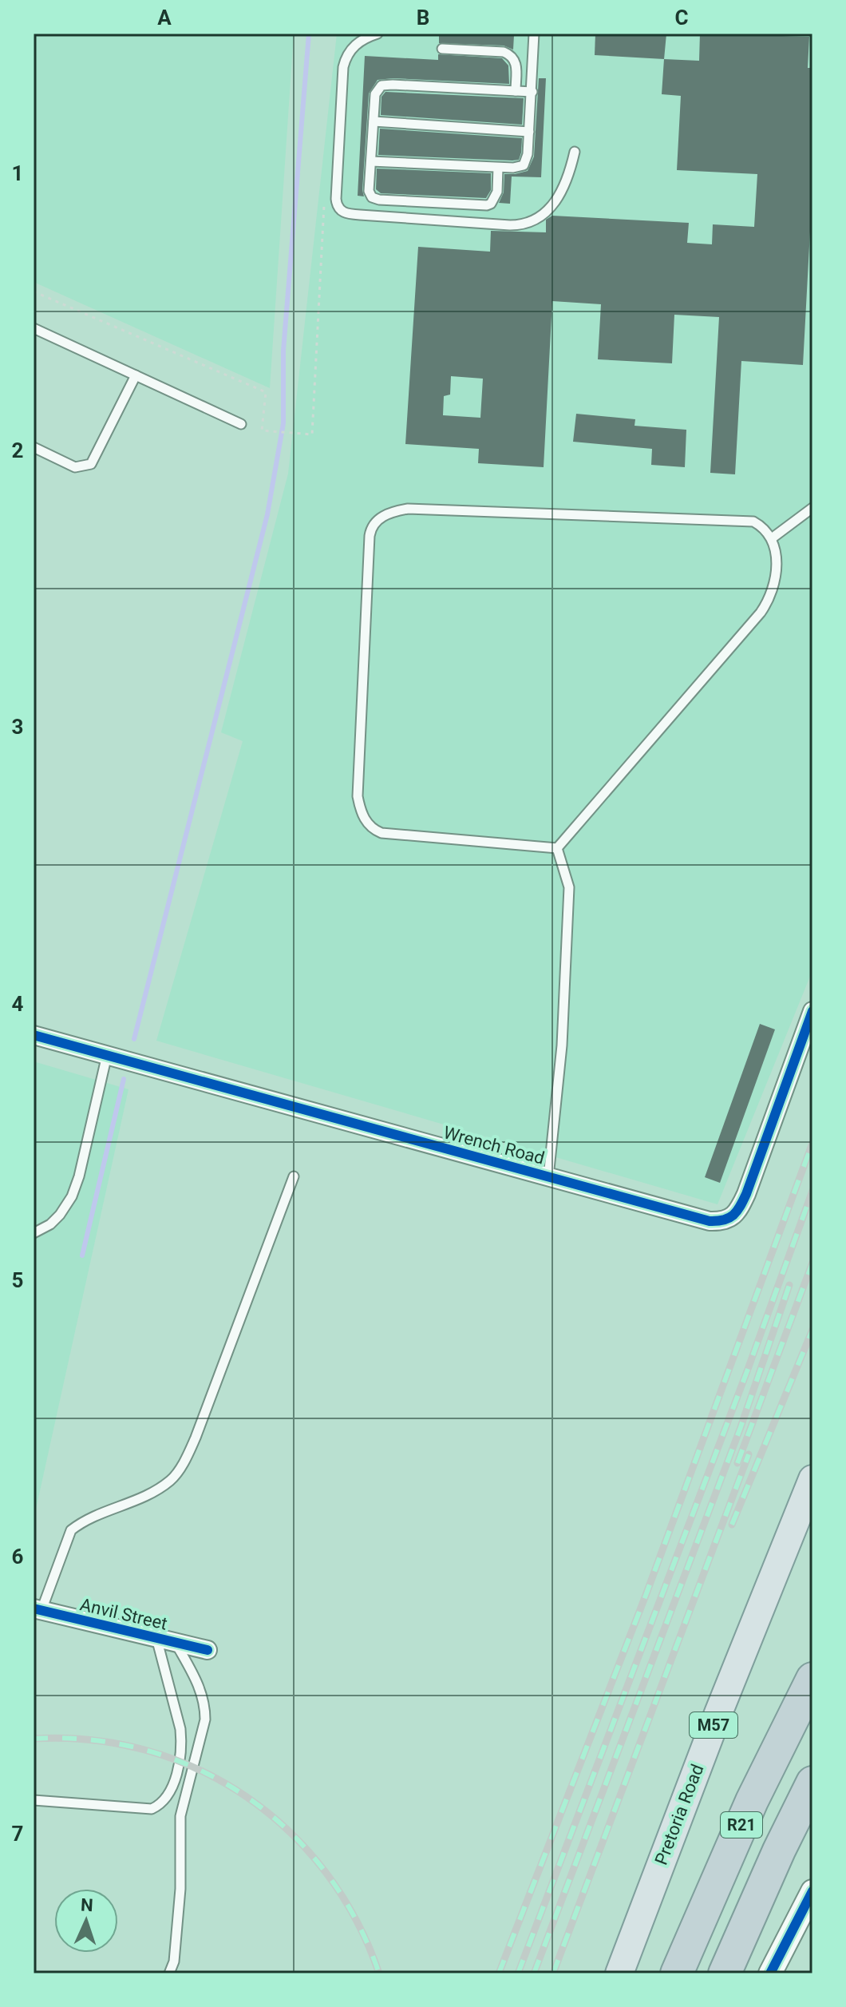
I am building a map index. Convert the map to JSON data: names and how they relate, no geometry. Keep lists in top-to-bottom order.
{
  "streets": {
    "highway": ["R21"],
    "main road": ["M57", "Pretoria Road"],
    "street": ["Wrench Road", "Anvil Street"]
  },
  "north": "top",
  "grid": {
    "columns": ["A", "B", "C"],
    "rows": [
      "1",
      "2",
      "3",
      "4",
      "5",
      "6",
      "7"
    ]
  }
}
